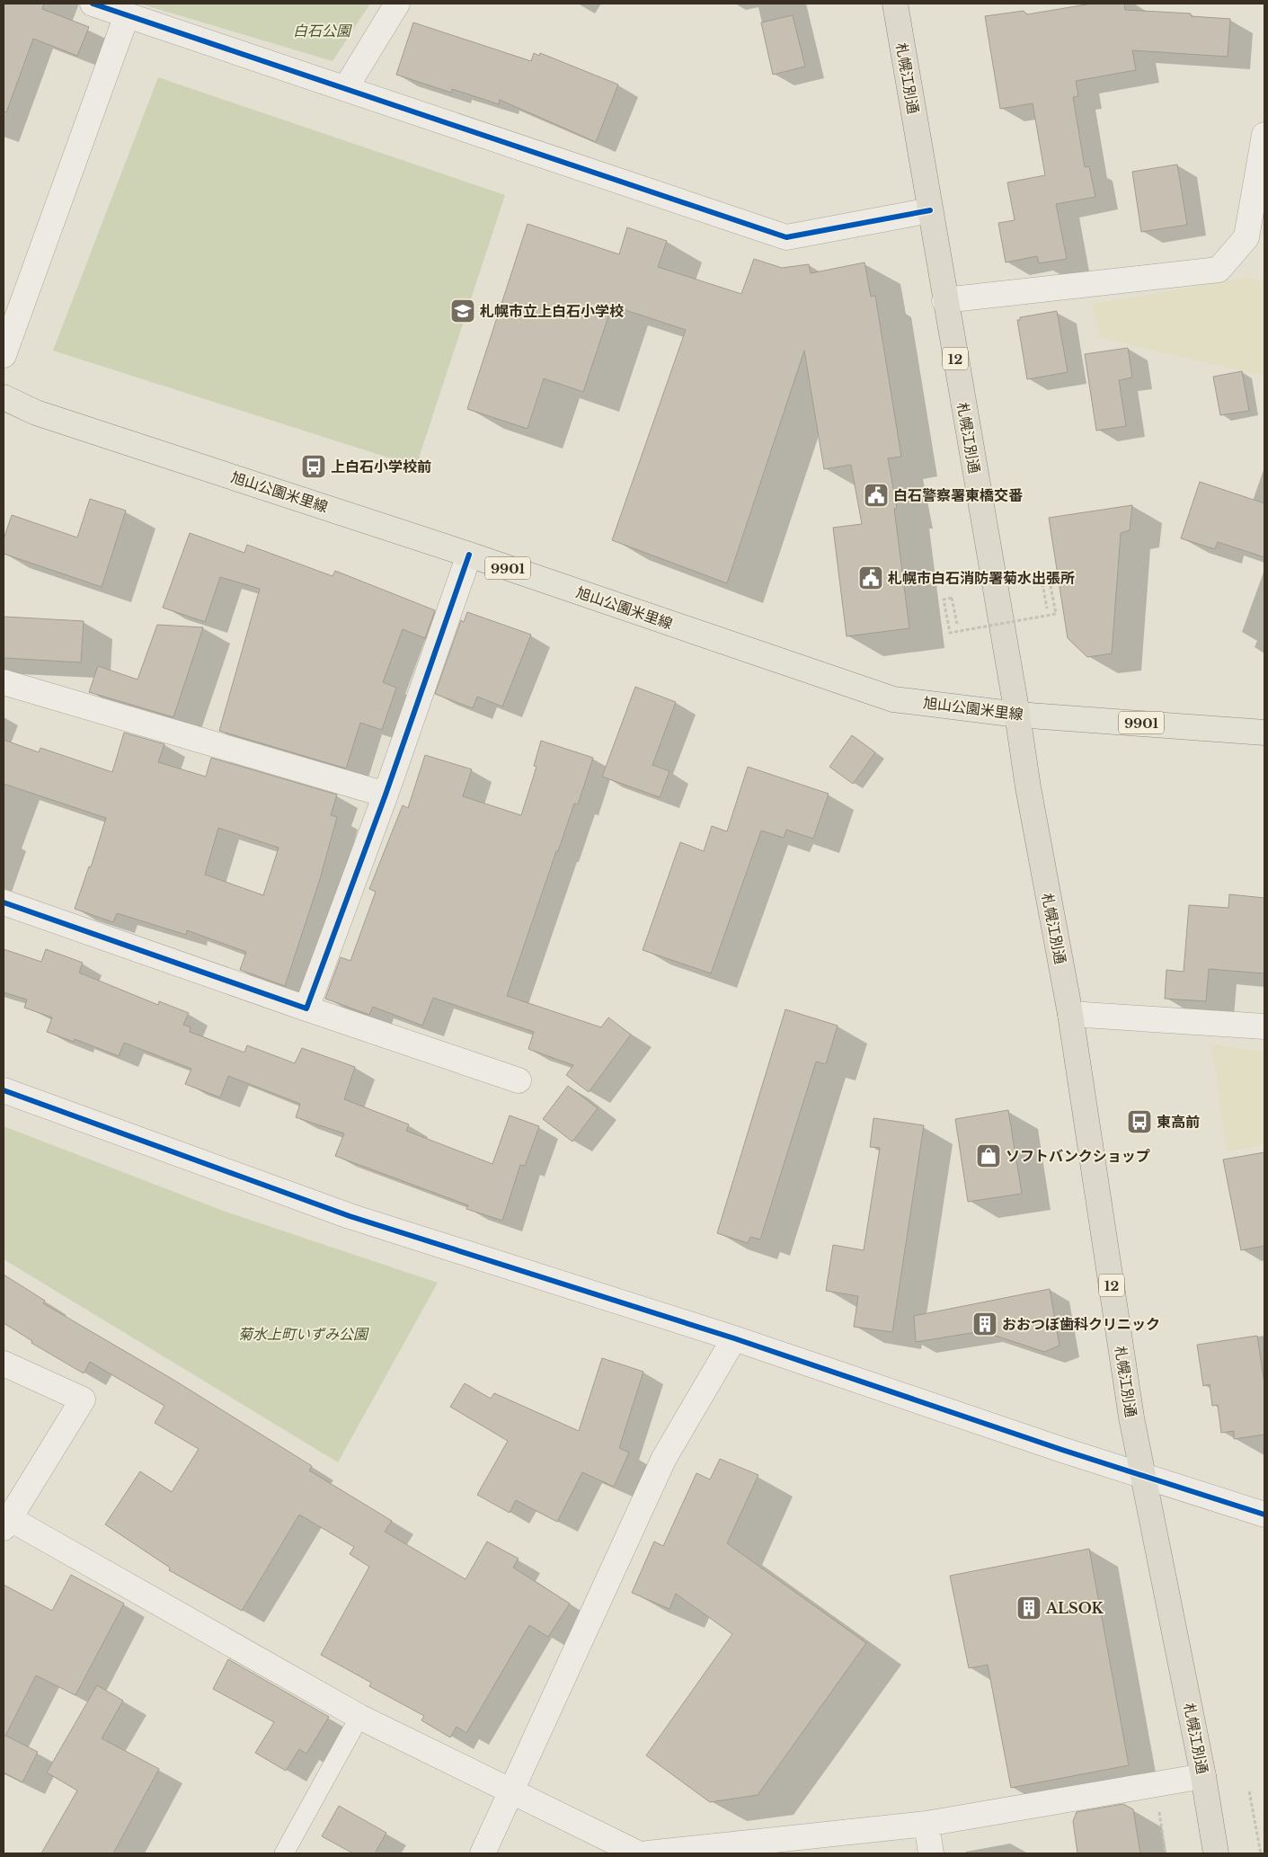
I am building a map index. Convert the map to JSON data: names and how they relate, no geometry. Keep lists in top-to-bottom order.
{
  "streets": {
    "highway": ["札幌江別通", "12"],
    "main road": ["旭山公園米里線", "9901"]
  },
  "crossings": [
    ["札幌江別通", "旭山公園米里線"]
  ],
  "parks": ["白石公園", "菊水上町いずみ公園"],
  "places": {
    "school or university": ["札幌市立上白石小学校"],
    "bus stop": ["上白石小学校前", "東高前"],
    "public building": ["白石警察署東橋交番", "札幌市白石消防署菊水出張所"],
    "shop": ["ソフトバンクショップ"],
    "building": ["おおつぼ歯科クリニック", "ALSOK"]
  }
}
